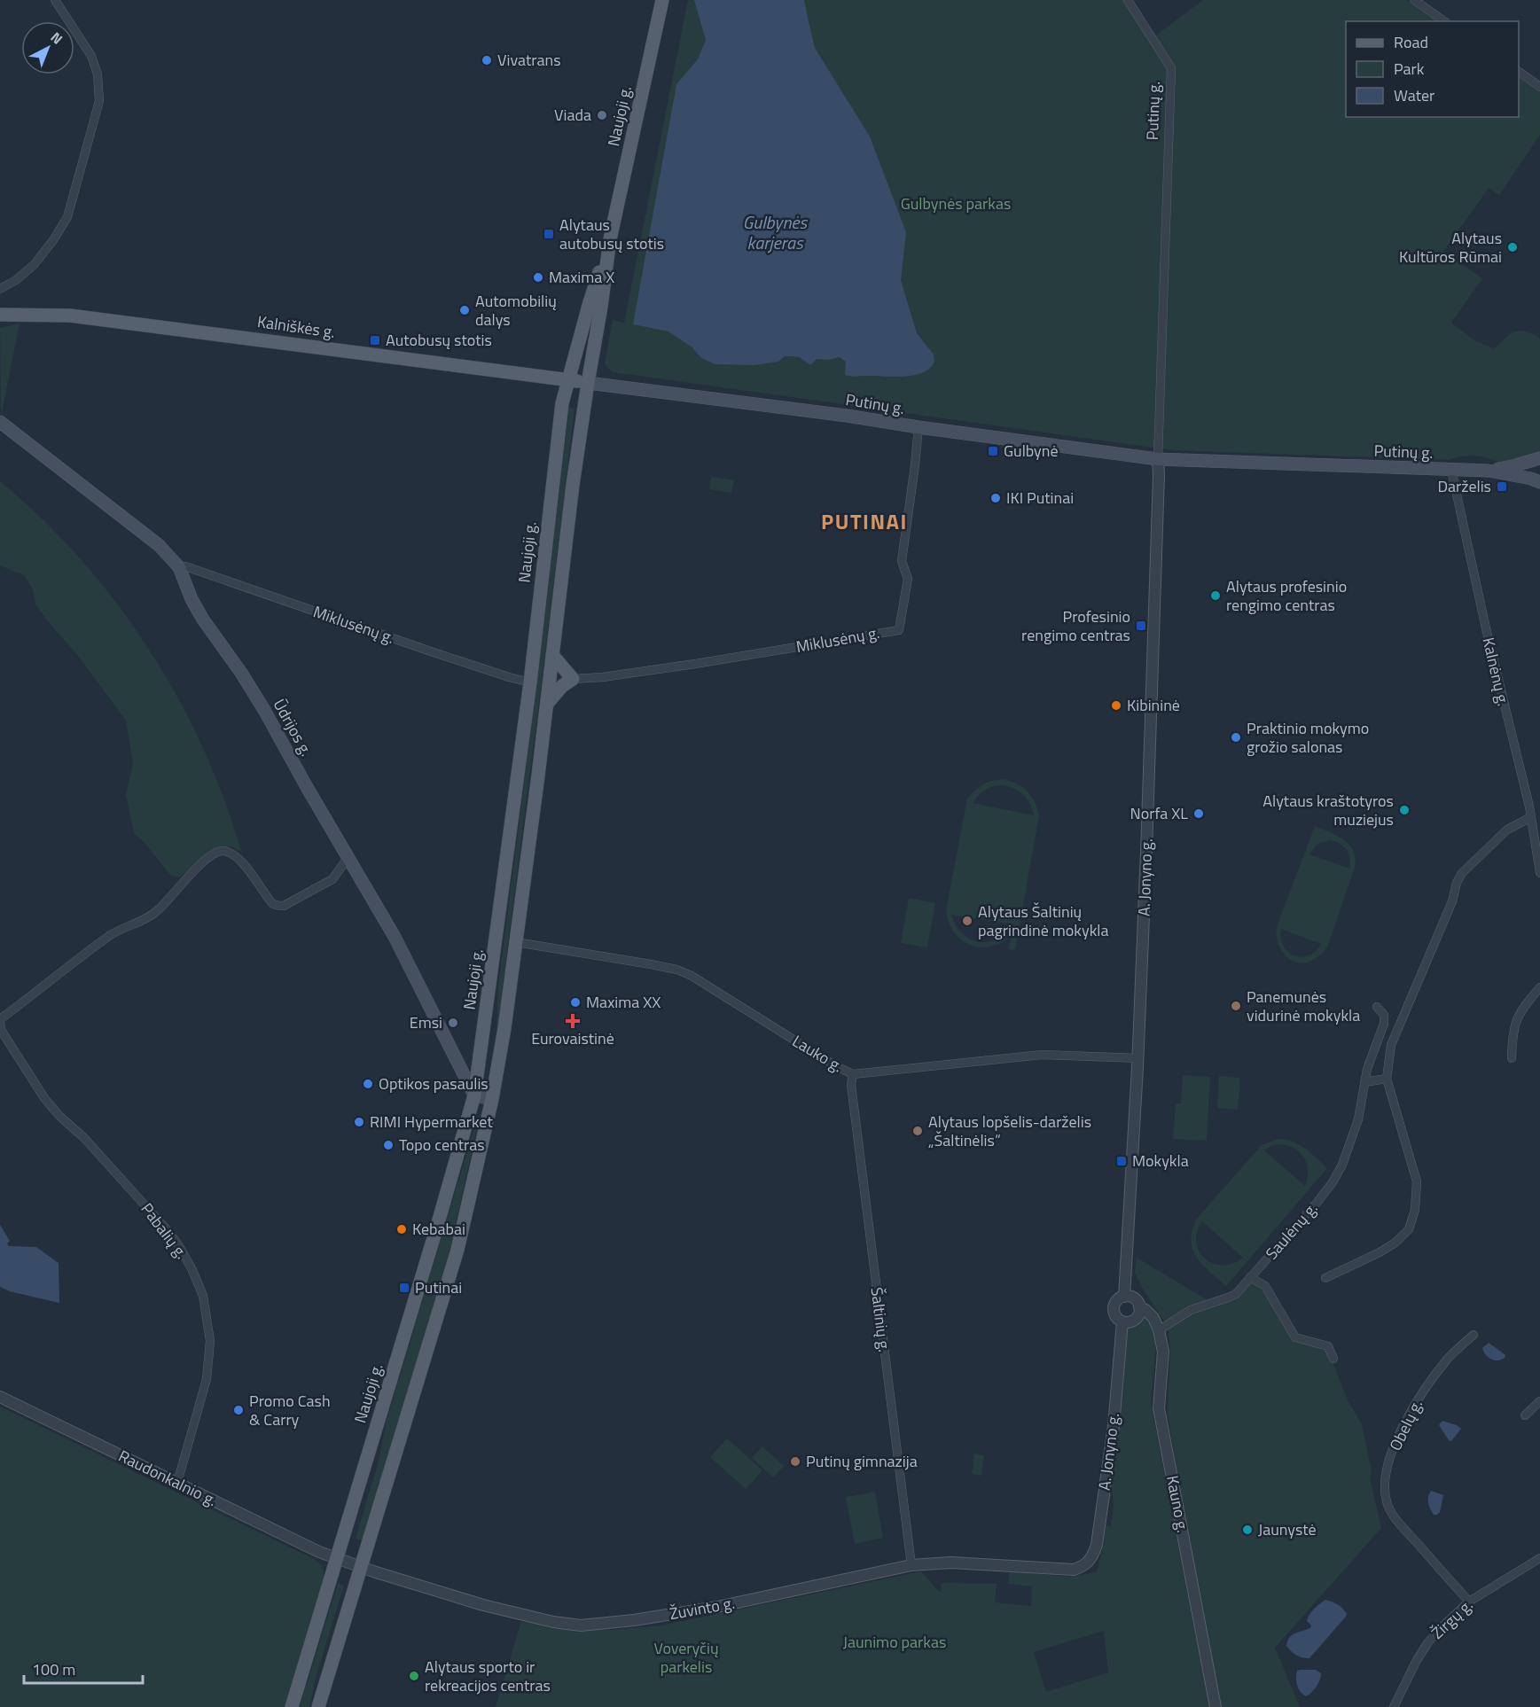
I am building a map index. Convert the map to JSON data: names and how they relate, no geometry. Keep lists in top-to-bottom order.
{
  "streets": {
    "main road": [
      "Putinų g.",
      "Naujoji g.",
      "Kalniškės g.",
      "Ūdrijos g."
    ],
    "street": [
      "Miklusėnų g.",
      "Kalnėnų g.",
      "A. Jonyno g.",
      "Lauko g.",
      "Pabalių g.",
      "Saulėnų g.",
      "Šaltinių g.",
      "Obelų g.",
      "Raudonkalnio g.",
      "Kauno g.",
      "Žuvinto g.",
      "Žirgų g."
    ]
  },
  "crossings": [
    ["Putinų g.", "Naujoji g."],
    ["Putinų g.", "Kalniškės g."],
    ["Putinų g.", "Miklusėnų g."],
    ["Putinų g.", "Kalnėnų g."],
    ["Putinų g.", "A. Jonyno g."],
    ["Naujoji g.", "Kalniškės g."],
    ["Naujoji g.", "Miklusėnų g."],
    ["Naujoji g.", "Ūdrijos g."],
    ["Naujoji g.", "Lauko g."],
    ["Naujoji g.", "Raudonkalnio g."],
    ["Naujoji g.", "Žuvinto g."],
    ["Miklusėnų g.", "Ūdrijos g."],
    ["A. Jonyno g.", "Lauko g."],
    ["A. Jonyno g.", "Kauno g."],
    ["A. Jonyno g.", "Žuvinto g."],
    ["Lauko g.", "Šaltinių g."],
    ["Pabalių g.", "Raudonkalnio g."],
    ["Saulėnų g.", "Kauno g."],
    ["Šaltinių g.", "Žuvinto g."],
    ["Obelų g.", "Žirgų g."],
    ["Raudonkalnio g.", "Žuvinto g."]
  ],
  "districts": ["PUTINAI"],
  "water": ["Gulbynės karjeras"],
  "parks": ["Gulbynės parkas", "Jaunimo parkas", "Voveryčių parkelis"],
  "places": {
    "other": [
      "Vivatrans",
      "Viada",
      "Alytaus Kultūros Rūmai",
      "Maxima X",
      "Automobilių dalys",
      "IKI Putinai",
      "Alytaus profesinio rengimo centras",
      "Kibininė",
      "Praktinio mokymo grožio salonas",
      "Alytaus kraštotyros muziejus",
      "Norfa XL",
      "Alytaus Šaltinių pagrindinė mokykla",
      "Maxima XX",
      "Panemunės vidurinė mokykla",
      "Emsi",
      "Optikos pasaulis",
      "RIMI Hypermarket",
      "Alytaus lopšelis-darželis „Šaltinėlis“",
      "Topo centras",
      "Kebabai",
      "Promo Cash & Carry",
      "Putinų gimnazija",
      "Jaunystė",
      "Alytaus sporto ir rekreacijos centras"
    ],
    "transit": [
      "Alytaus autobusų stotis",
      "Autobusų stotis",
      "Gulbynė",
      "Darželis",
      "Profesinio rengimo centras",
      "Mokykla",
      "Putinai"
    ],
    "health": ["Eurovaistinė"]
  },
  "legend": ["Road", "Park", "Water"],
  "scale_bar": "100 m",
  "north": "top right"
}
